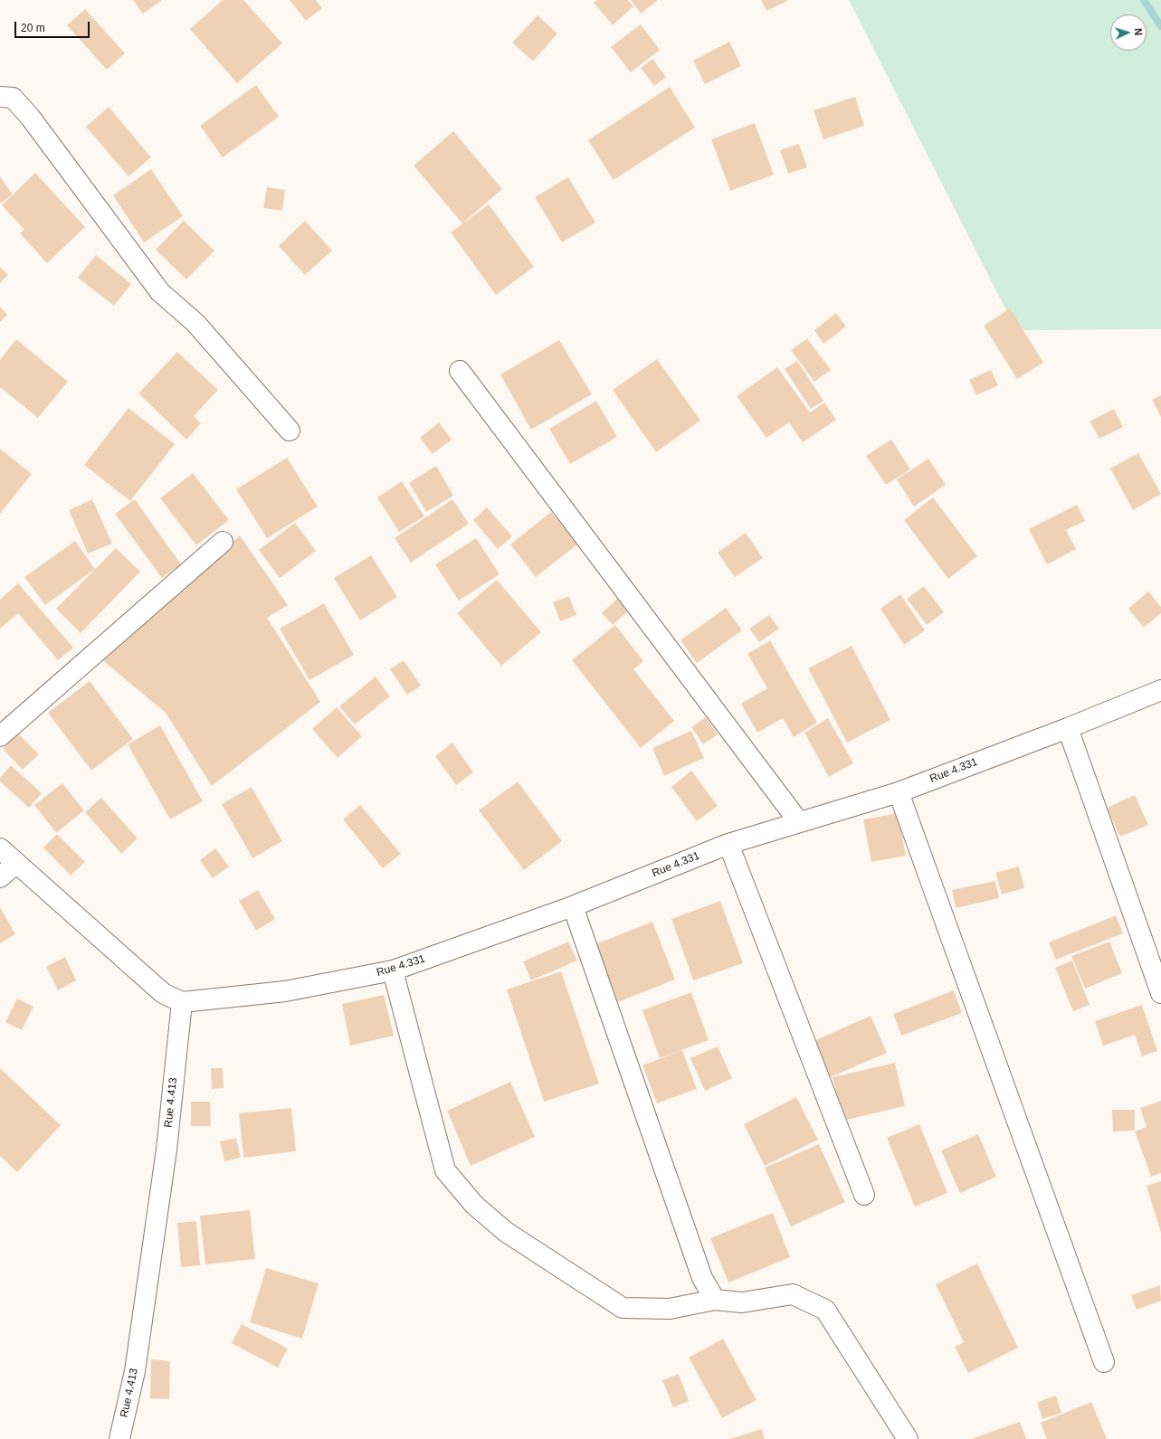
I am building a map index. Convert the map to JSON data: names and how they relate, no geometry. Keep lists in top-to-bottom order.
{
  "streets": {
    "street": ["Rue 4.331", "Rue 4.413"]
  },
  "crossings": [
    ["Rue 4.331", "Rue 4.413"]
  ],
  "scale_bar": "20 m",
  "north": "right"
}
